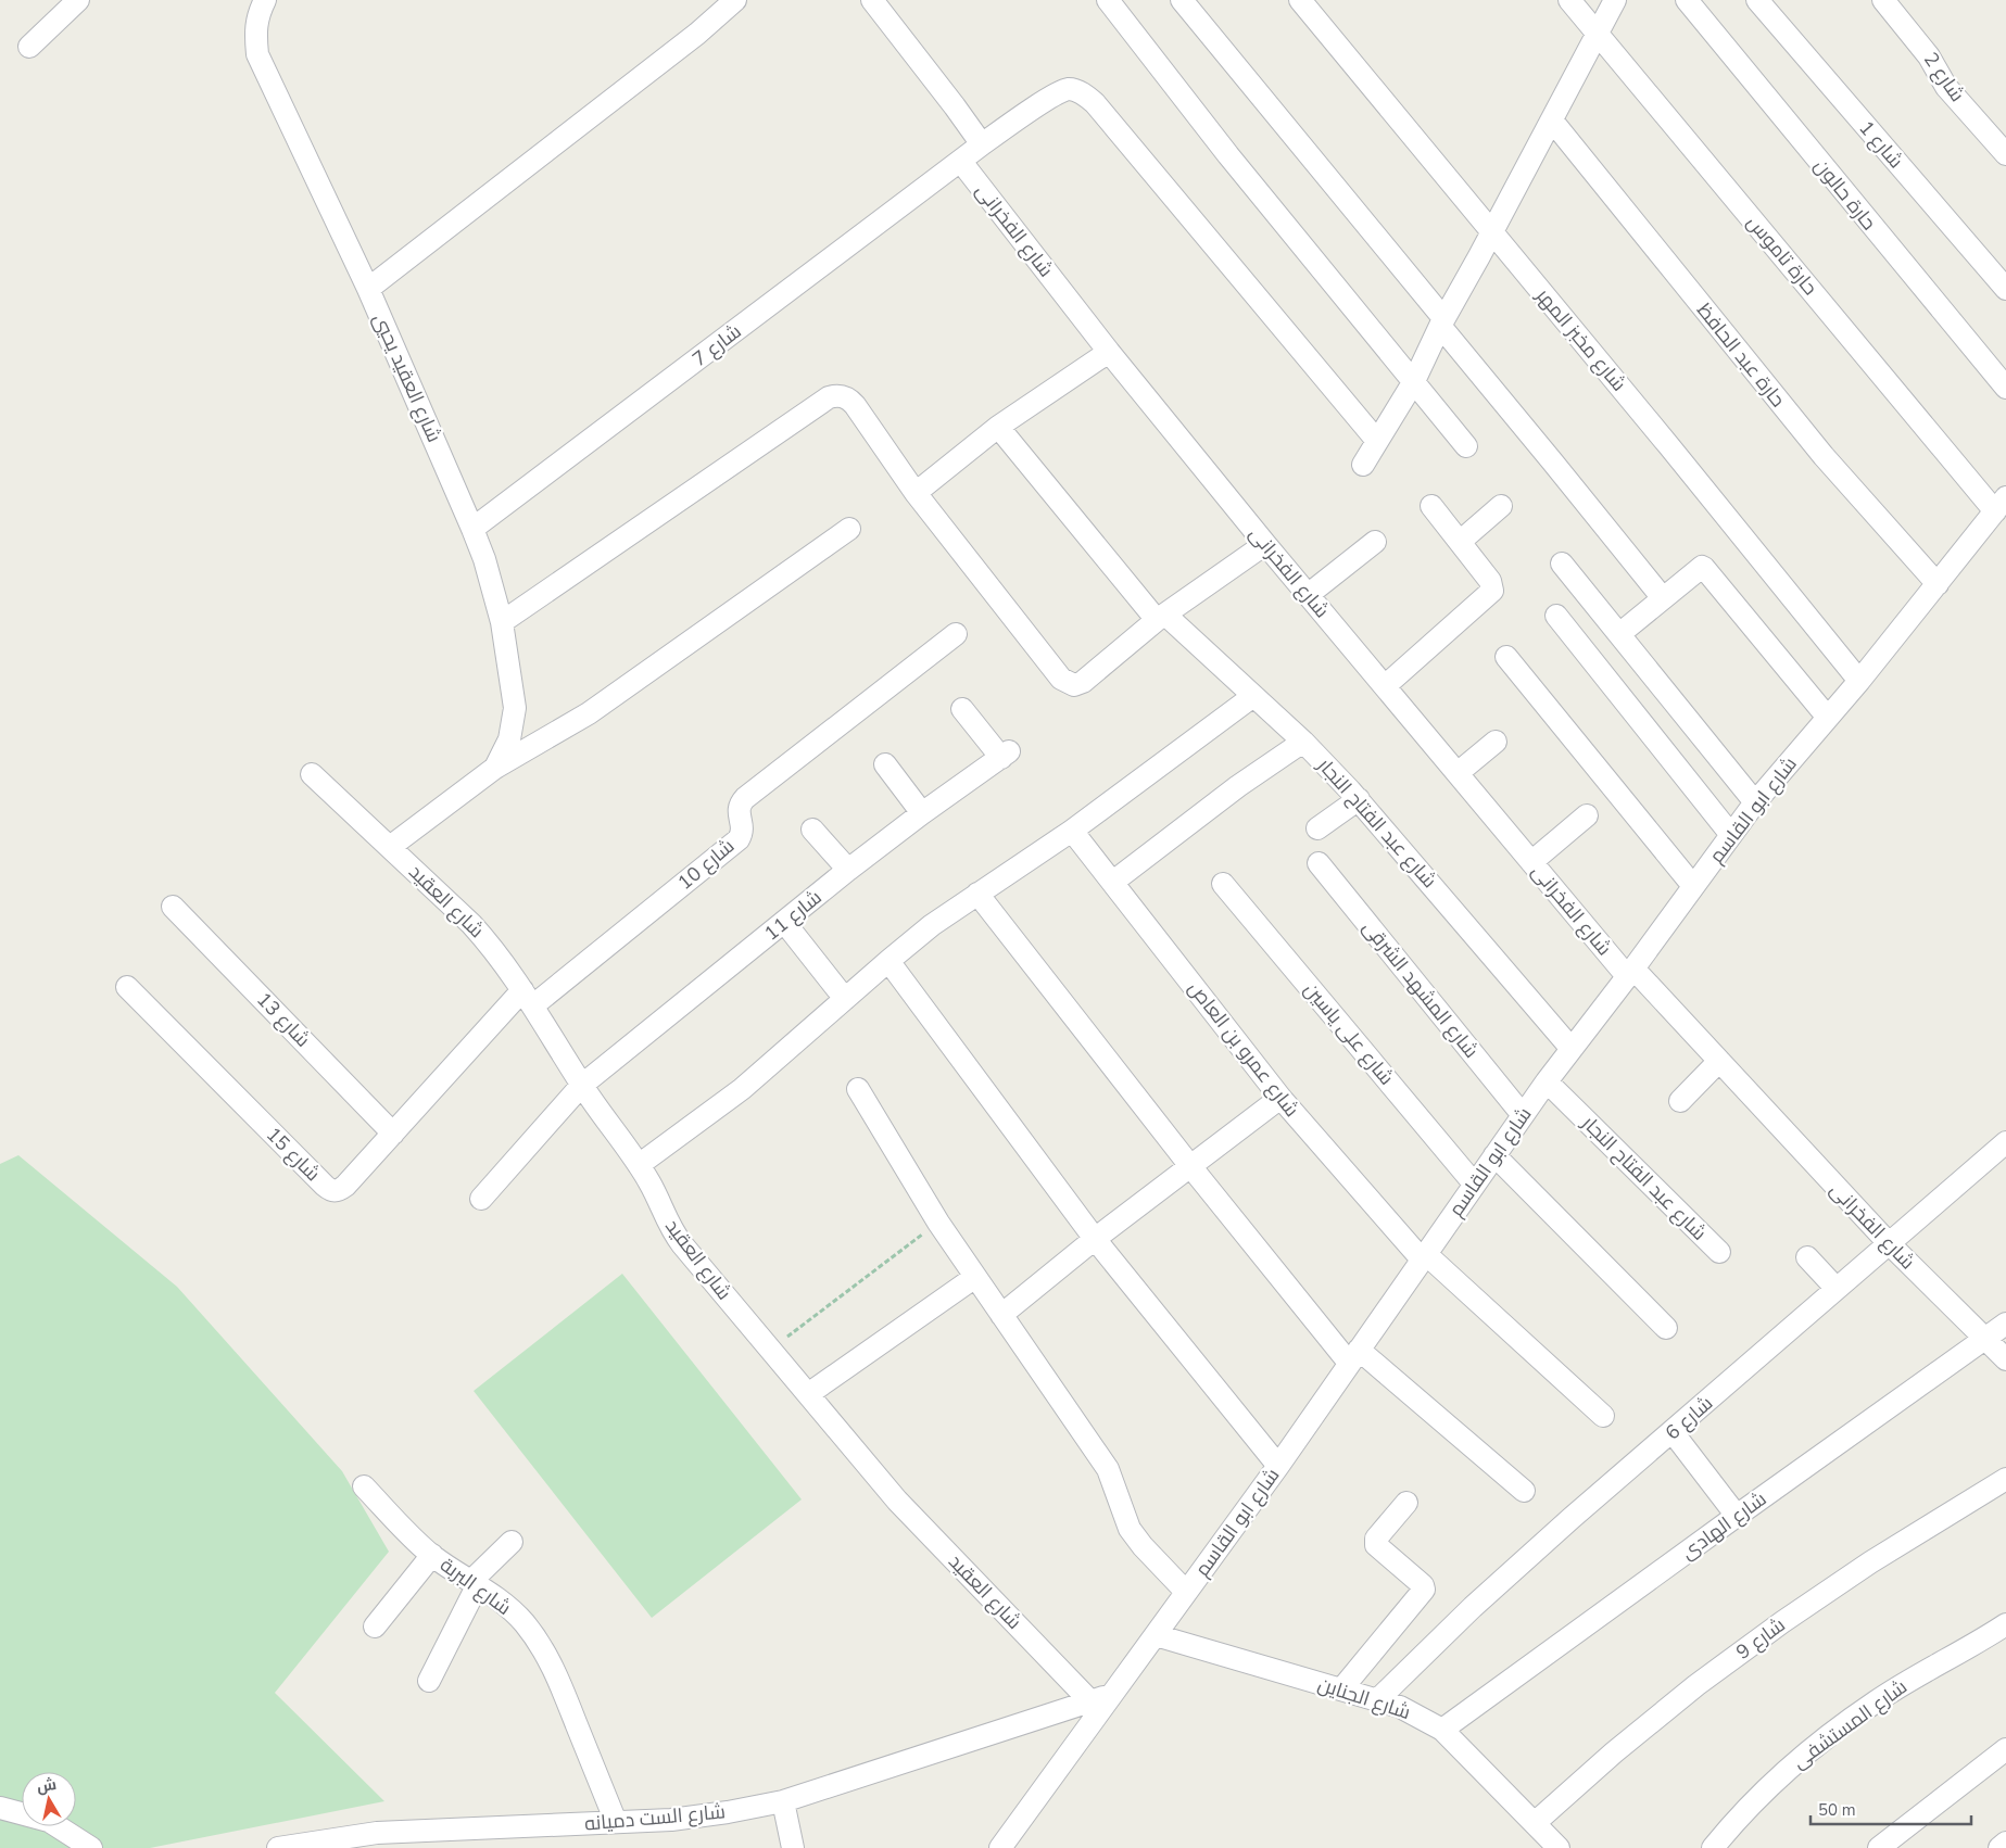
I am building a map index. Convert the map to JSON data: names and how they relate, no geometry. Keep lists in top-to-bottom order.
{
  "streets": {
    "street": [
      "شارع 2",
      "شارع 1",
      "حارة حالون",
      "شارع الفخرانى",
      "حارة تاموس",
      "شارع مخبز المهر",
      "شارع 7",
      "حارة عبد الحافظ",
      "شارع العقيد يحيي",
      "شارع ابو القاسم",
      "شارع عبد الفتاح النجار",
      "شارع 10",
      "شارع العقيد",
      "شارع 11",
      "شارع المشهد الشرقى",
      "شارع 13",
      "شارع على ياسين",
      "شارع عمرو بن العاص",
      "شارع 15",
      "شارع 6",
      "شارع الهادى",
      "شارع البربة",
      "شارع 9",
      "شارع الجناين",
      "شارع المستشفى",
      "شارع الست دميانه"
    ]
  },
  "crossings": [
    ["شارع الفخرانى", "شارع 7"],
    ["شارع الفخرانى", "شارع ابو القاسم"],
    ["شارع الفخرانى", "شارع 6"],
    ["شارع الفخرانى", "شارع الهادى"],
    ["حارة تاموس", "شارع ابو القاسم"],
    ["شارع مخبز المهر", "شارع ابو القاسم"],
    ["شارع 7", "شارع العقيد يحيي"],
    ["حارة عبد الحافظ", "شارع ابو القاسم"],
    ["شارع ابو القاسم", "شارع عبد الفتاح النجار"],
    ["شارع ابو القاسم", "شارع المشهد الشرقى"],
    ["شارع ابو القاسم", "شارع على ياسين"],
    ["شارع ابو القاسم", "شارع عمرو بن العاص"],
    ["شارع ابو القاسم", "شارع الجناين"],
    ["شارع ابو القاسم", "شارع الست دميانه"],
    ["شارع 10", "شارع العقيد"],
    ["شارع 10", "شارع 15"],
    ["شارع العقيد", "شارع 11"],
    ["شارع العقيد", "شارع 15"],
    ["شارع العقيد", "شارع الست دميانه"],
    ["شارع 13", "شارع 15"],
    ["شارع 6", "شارع الجناين"],
    ["شارع الهادى", "شارع الجناين"],
    ["شارع البربة", "شارع الست دميانه"],
    ["شارع 9", "شارع الجناين"]
  ],
  "scale_bar": "50 m",
  "north": "top"
}
